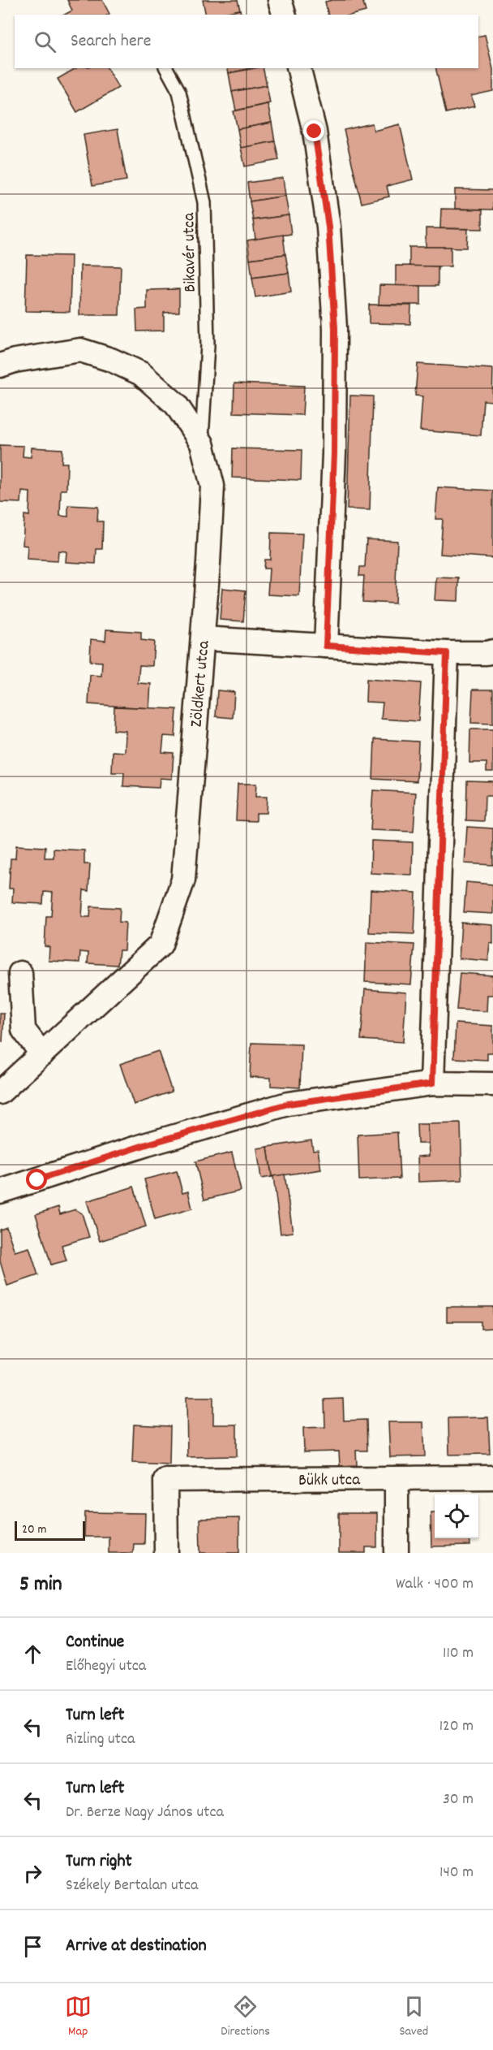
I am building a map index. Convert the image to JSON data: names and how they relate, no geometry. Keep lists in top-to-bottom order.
{
  "streets": {
    "street": ["Zöldkert utca", "Bükk utca"],
    "lane": ["Bikavér utca"]
  },
  "crossings": [
    ["Bikavér utca", "Zöldkert utca"]
  ],
  "scale_bar": "20 m",
  "page": {
    "search": "Search here",
    "scale": "20 m",
    "heading": ["5 min", "Walk · 400 m"],
    "list": [
      ["Continue", "Előhegyi utca", "110 m"],
      ["Turn left", "Rizling utca", "120 m"],
      ["Turn left", "Dr. Berze Nagy János utca", "30 m"],
      ["Turn right", "Székely Bertalan utca", "140 m"],
      "Arrive at destination"
    ],
    "nav": ["Map", "Directions", "Saved"]
  }
}
